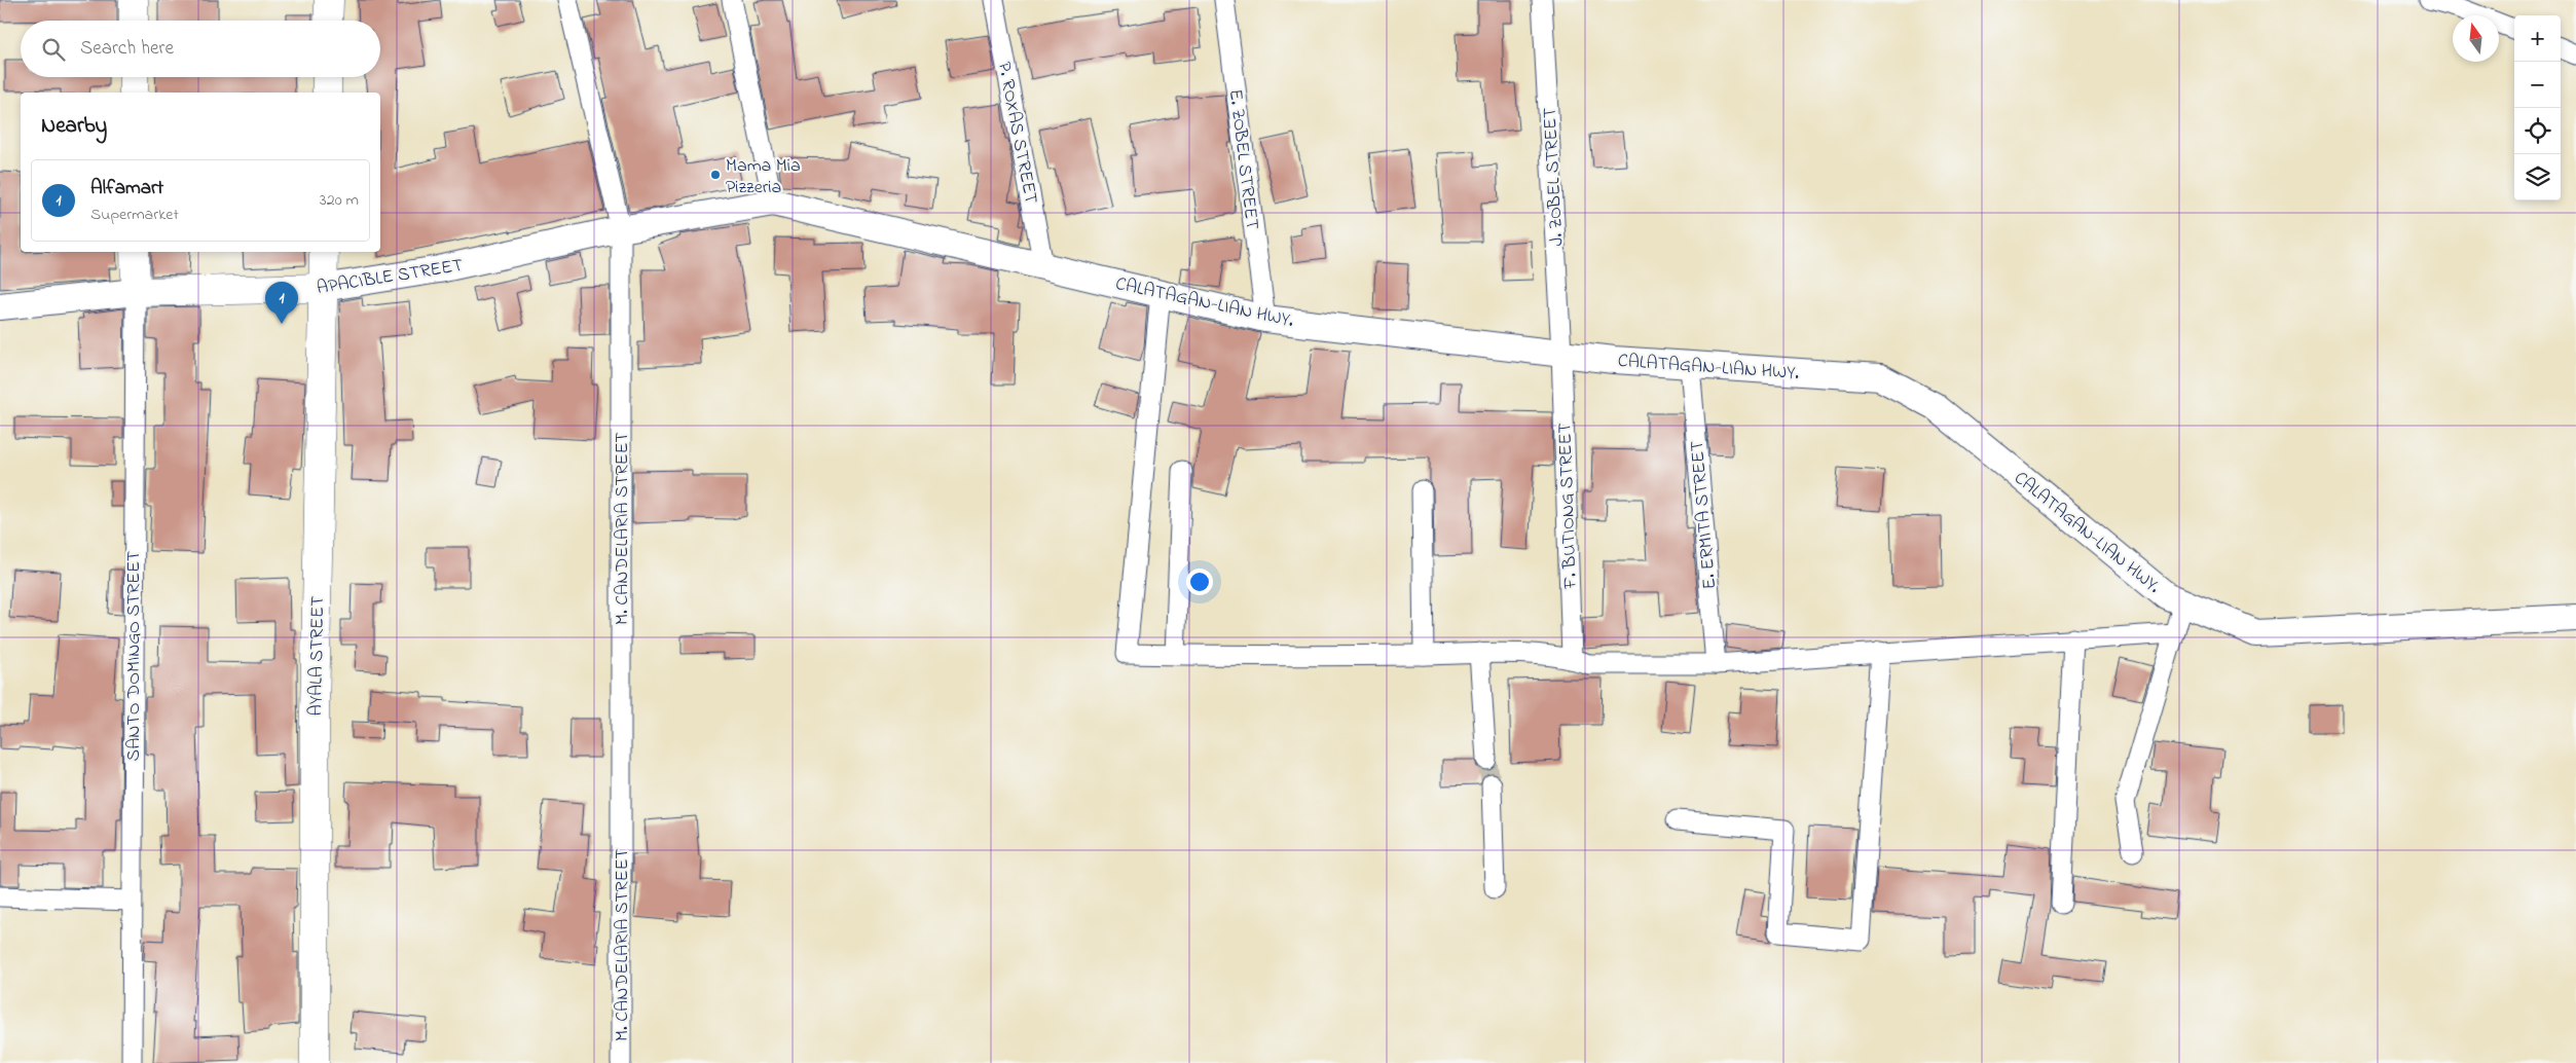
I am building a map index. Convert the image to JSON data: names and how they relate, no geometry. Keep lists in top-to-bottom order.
{
  "streets": {
    "main road": [
      "APACIBLE STREET",
      "CALATAGAN-LIAN HWY.",
      "SANTO DOMINGO STREET",
      "AYALA STREET"
    ],
    "street": [
      "P. ROXAS STREET",
      "E. ZOBEL STREET",
      "J. ZOBEL STREET",
      "F. BUTIONG STREET",
      "E. ERMITA STREET",
      "M. CANDELARIA STREET"
    ]
  },
  "crossings": [
    ["P. ROXAS STREET", "CALATAGAN-LIAN HWY."],
    ["E. ZOBEL STREET", "CALATAGAN-LIAN HWY."],
    ["J. ZOBEL STREET", "CALATAGAN-LIAN HWY."],
    ["J. ZOBEL STREET", "F. BUTIONG STREET"],
    ["APACIBLE STREET", "CALATAGAN-LIAN HWY."],
    ["APACIBLE STREET", "M. CANDELARIA STREET"],
    ["APACIBLE STREET", "SANTO DOMINGO STREET"],
    ["APACIBLE STREET", "AYALA STREET"],
    ["CALATAGAN-LIAN HWY.", "F. BUTIONG STREET"],
    ["CALATAGAN-LIAN HWY.", "E. ERMITA STREET"]
  ],
  "places": ["Mama Mia Pizzeria"],
  "north": "top",
  "page": {
    "map_buttons": ["+", "−"],
    "search": "Search here",
    "heading": "Nearby",
    "list": [
      {
        "mark": "1",
        "name": "Alfamart",
        "note": "Supermarket",
        "value": "320 m"
      }
    ],
    "pins": "1"
  }
}
